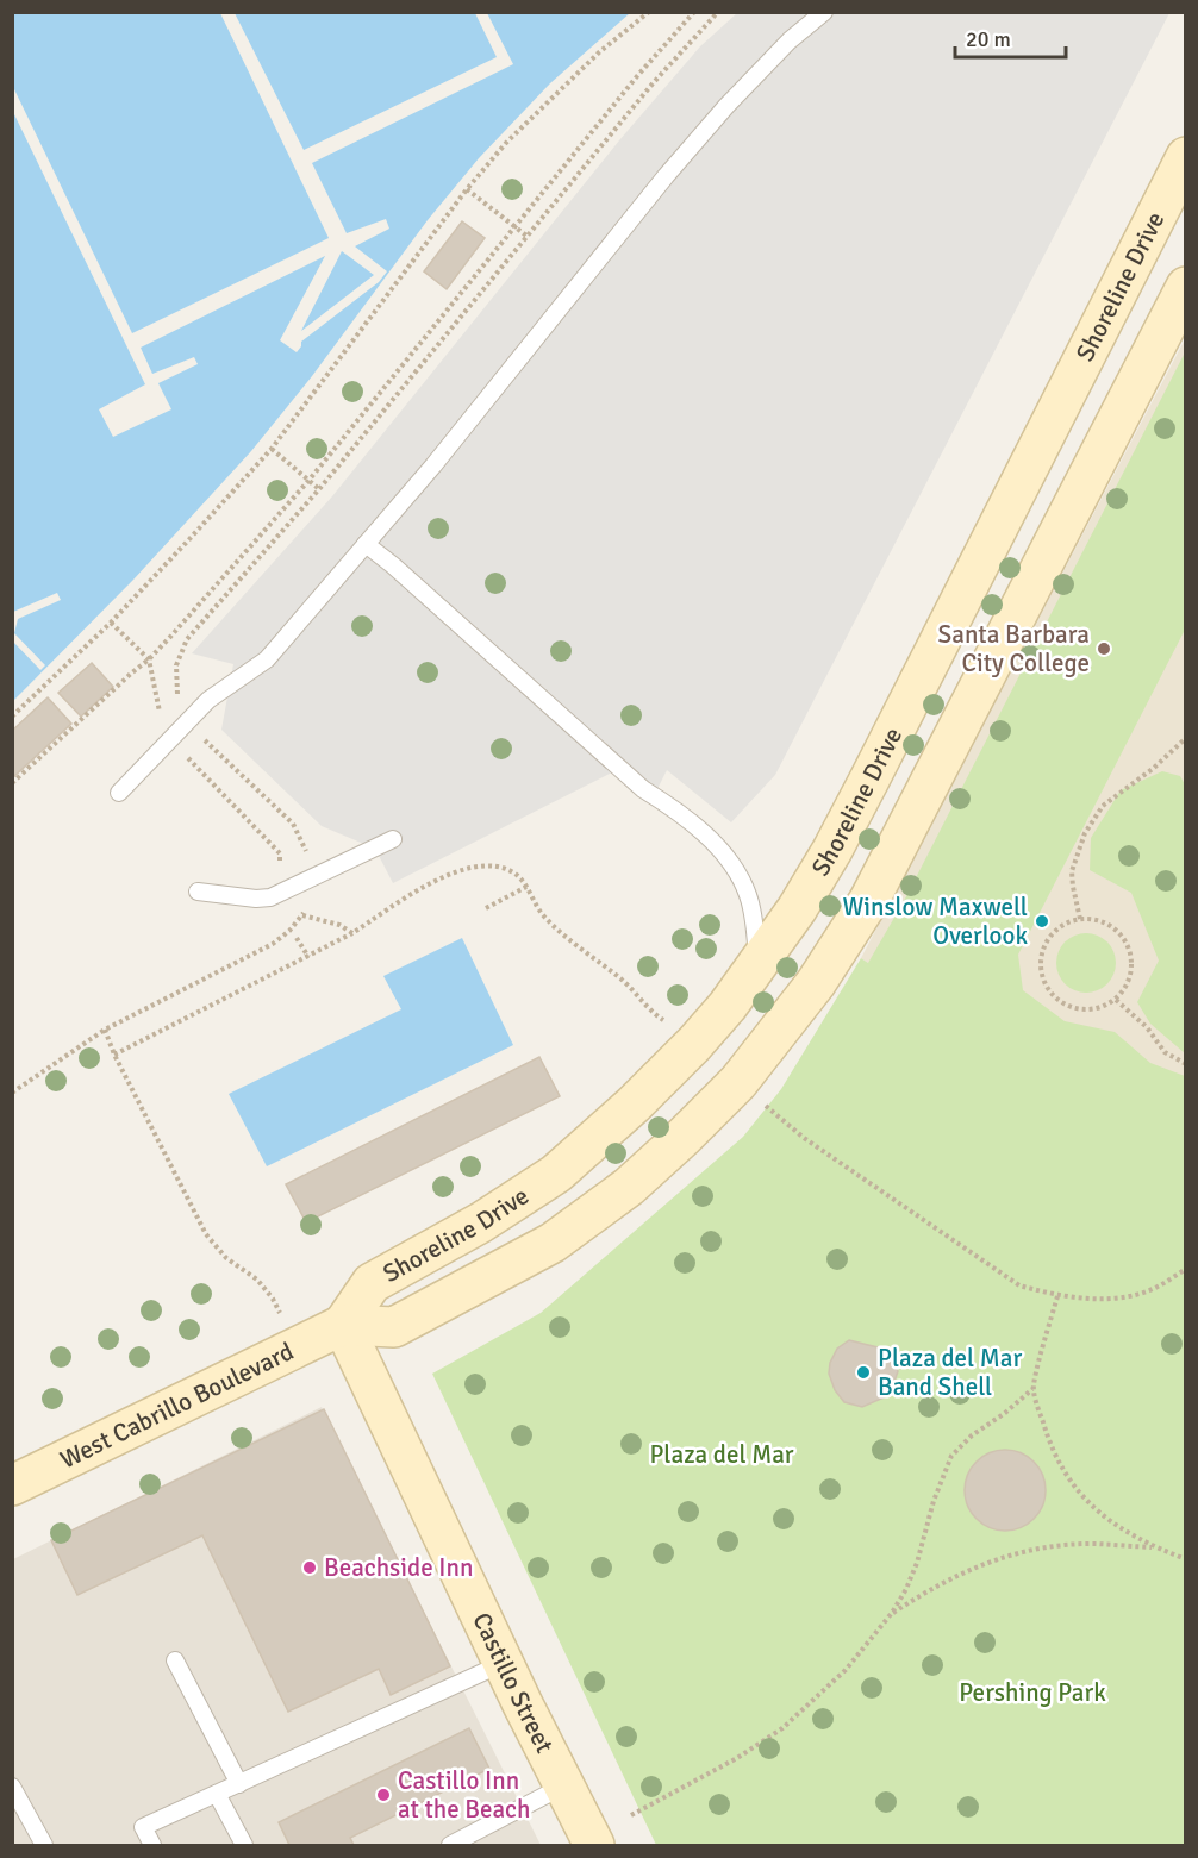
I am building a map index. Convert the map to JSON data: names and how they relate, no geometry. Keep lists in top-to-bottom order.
{
  "streets": {
    "main road": ["Shoreline Drive", "West Cabrillo Boulevard", "Castillo Street"]
  },
  "crossings": [
    ["Shoreline Drive", "West Cabrillo Boulevard"],
    ["Shoreline Drive", "Castillo Street"],
    ["West Cabrillo Boulevard", "Castillo Street"]
  ],
  "parks": ["Plaza del Mar", "Pershing Park"],
  "places": [
    "Santa Barbara City College",
    "Winslow Maxwell Overlook",
    "Plaza del Mar Band Shell",
    "Beachside Inn",
    "Castillo Inn at the Beach"
  ],
  "scale_bar": "20 m"
}
